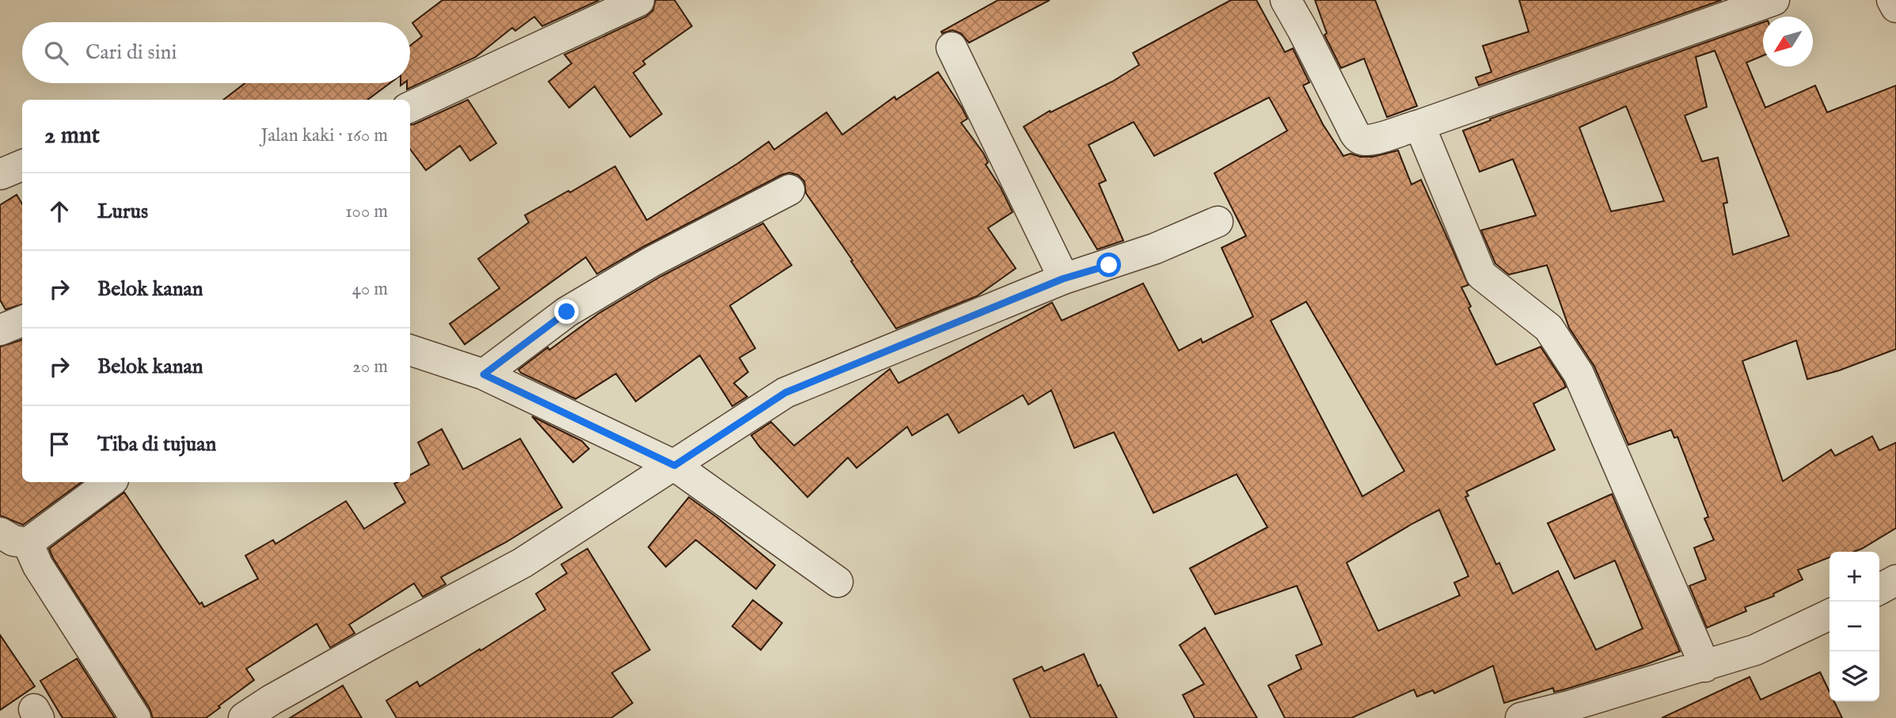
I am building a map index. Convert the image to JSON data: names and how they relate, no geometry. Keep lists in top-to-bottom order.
{
  "north": "bottom left",
  "page": {
    "search": "Cari di sini",
    "heading": ["2 mnt", "Jalan kaki · 160 m"],
    "list": [
      ["Lurus", "100 m"],
      ["Belok kanan", "40 m"],
      ["Belok kanan", "20 m"],
      "Tiba di tujuan"
    ],
    "map_buttons": ["+", "−"]
  }
}
